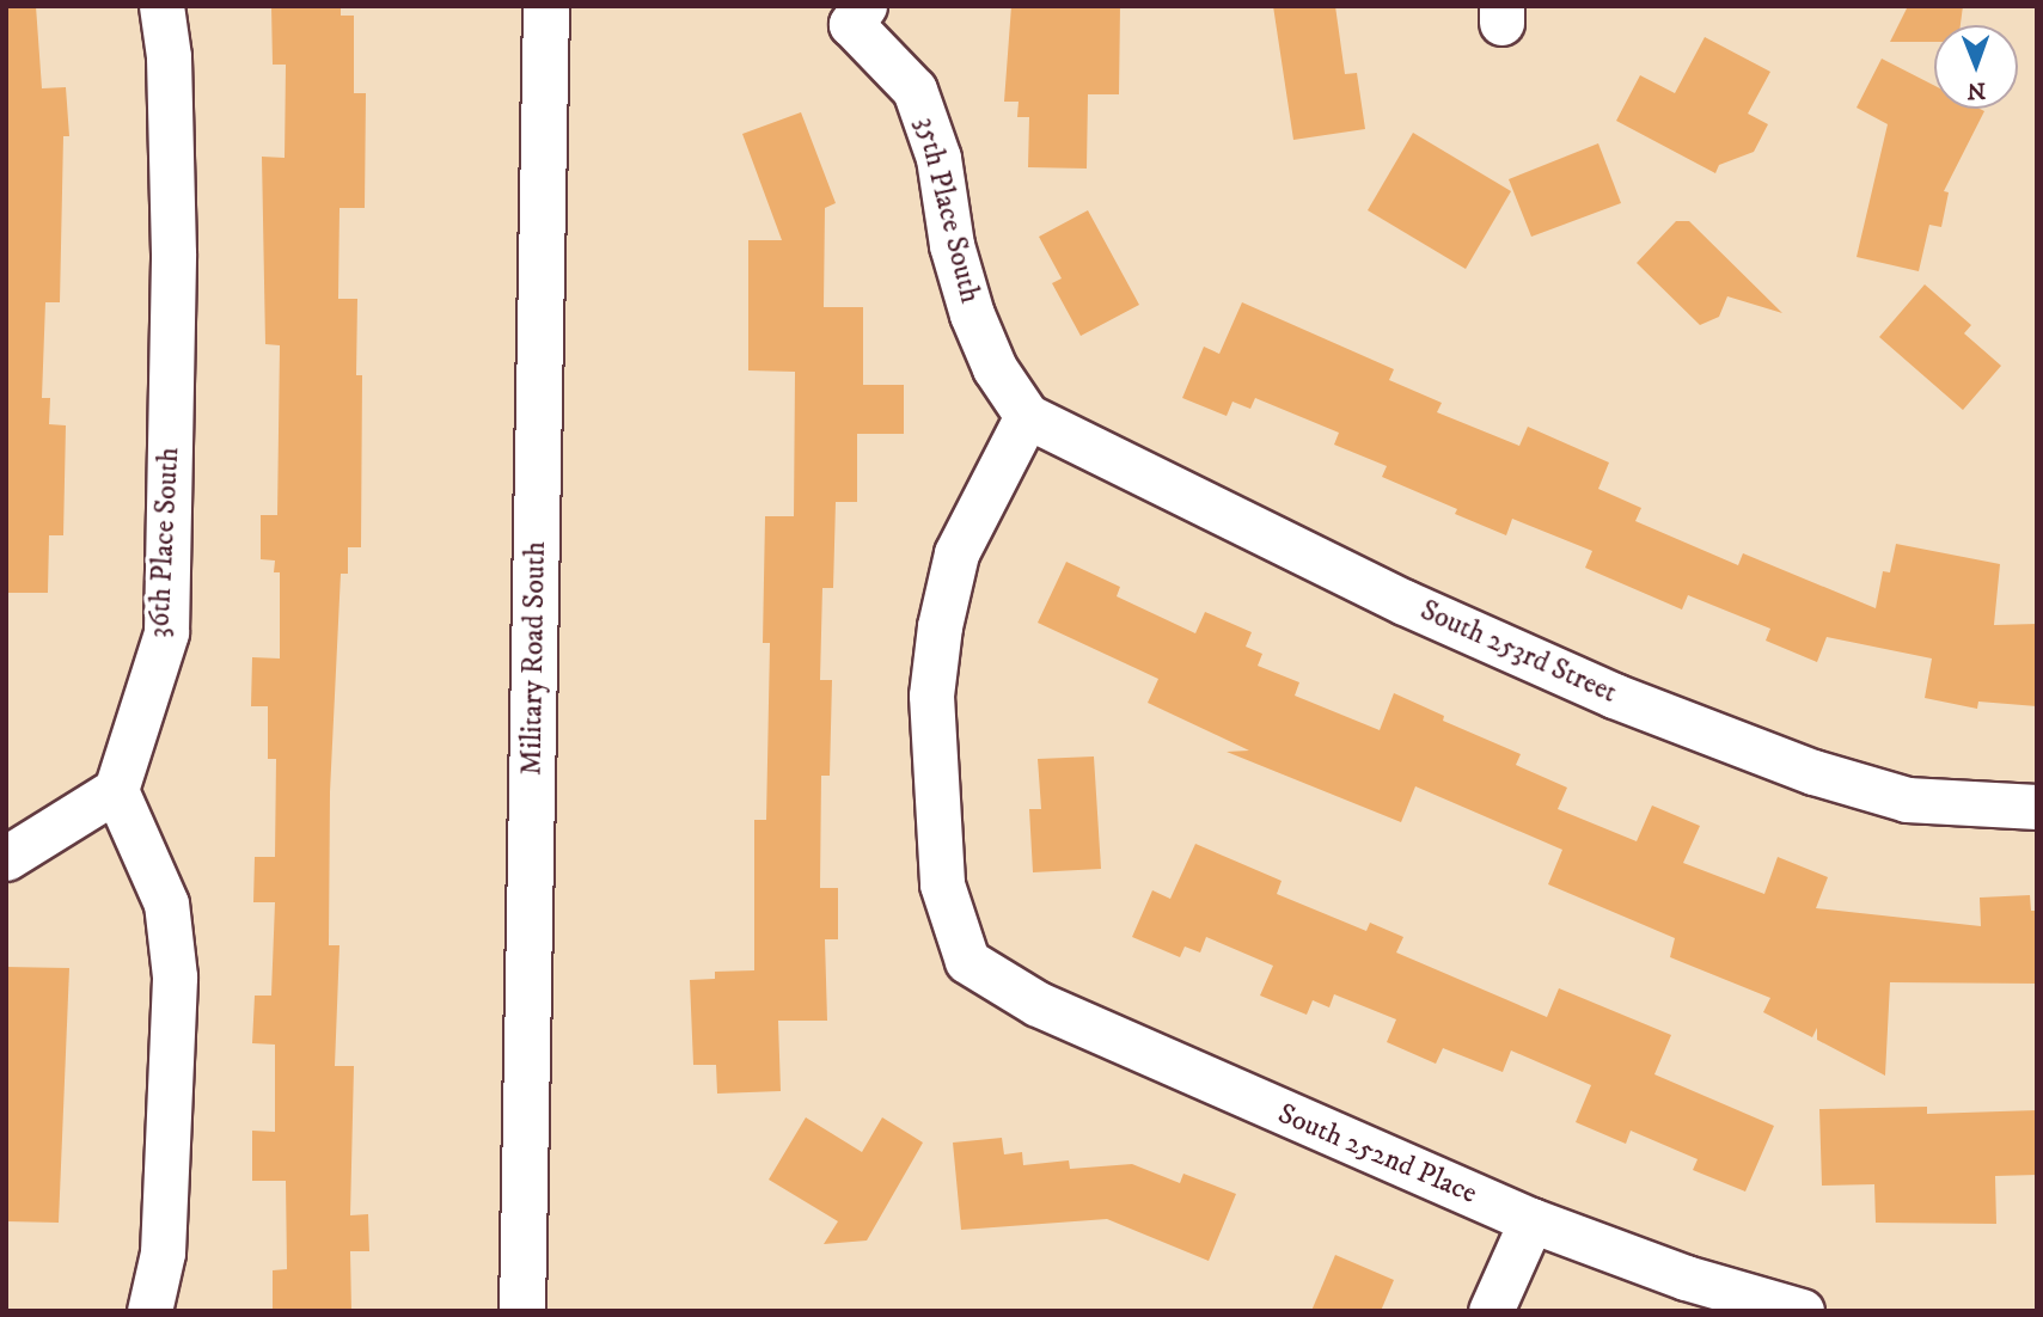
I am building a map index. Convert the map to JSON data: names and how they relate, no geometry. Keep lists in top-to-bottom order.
{
  "streets": {
    "main road": ["Military Road South"],
    "street": [
      "35th Place South",
      "36th Place South",
      "South 253rd Street",
      "South 252nd Place"
    ]
  },
  "crossings": [
    ["35th Place South", "South 253rd Street"],
    ["35th Place South", "South 252nd Place"],
    ["South 253rd Street", "South 252nd Place"]
  ],
  "north": "bottom"
}
